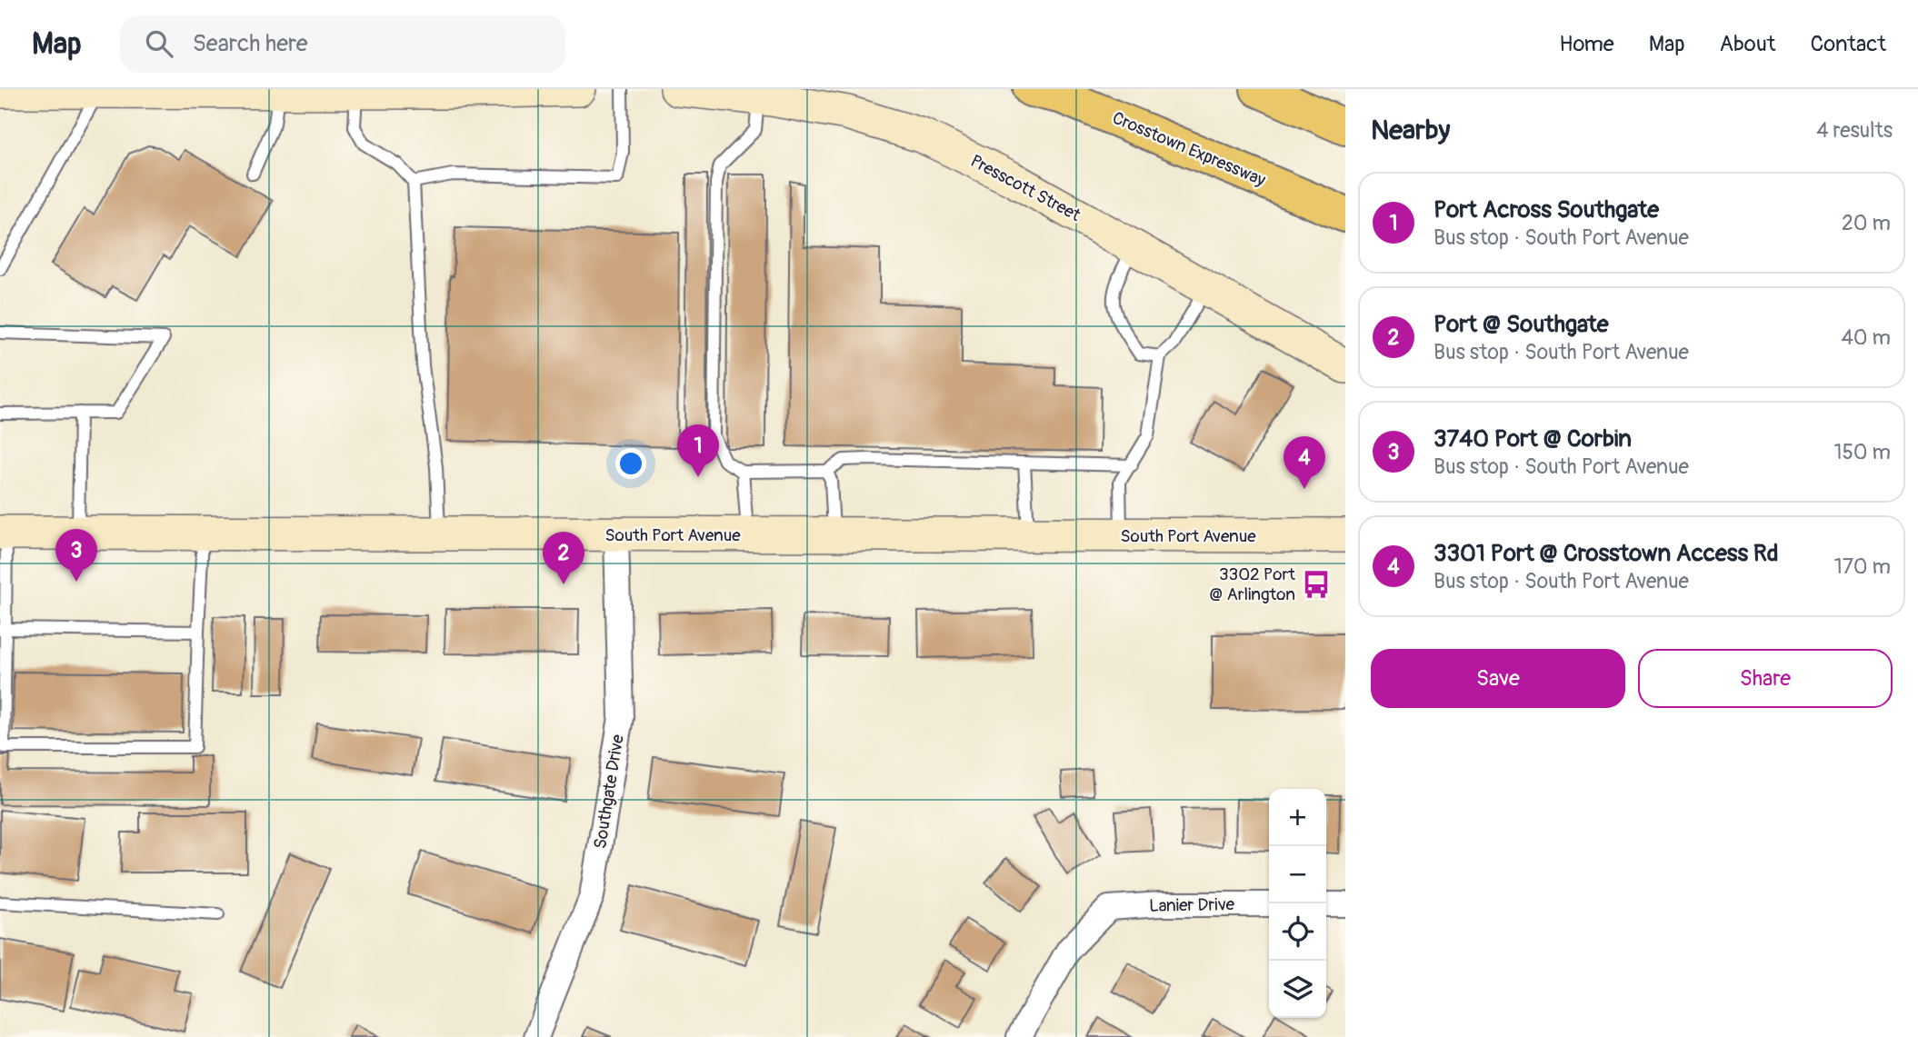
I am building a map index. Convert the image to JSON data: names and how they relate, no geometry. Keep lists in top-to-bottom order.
{
  "streets": {
    "highway": ["Crosstown Expressway"],
    "main road": ["Presscott Street", "South Port Avenue"],
    "street": ["Southgate Drive", "Lanier Drive"]
  },
  "crossings": [
    ["South Port Avenue", "Southgate Drive"]
  ],
  "places": {
    "bus stop": ["3302 Port @ Arlington"]
  },
  "page": {
    "header": "Map",
    "search": "Search here",
    "nav": [
      "Home",
      "Map",
      "About",
      "Contact"
    ],
    "heading": ["Nearby", "4 results"],
    "list": [
      {
        "mark": "1",
        "name": "Port Across Southgate",
        "note": "Bus stop · South Port Avenue",
        "value": "20 m"
      },
      {
        "mark": "2",
        "name": "Port @ Southgate",
        "note": "Bus stop · South Port Avenue",
        "value": "40 m"
      },
      {
        "mark": "3",
        "name": "3740 Port @ Corbin",
        "note": "Bus stop · South Port Avenue",
        "value": "150 m"
      },
      {
        "mark": "4",
        "name": "3301 Port @ Crosstown Access Rd",
        "note": "Bus stop · South Port Avenue",
        "value": "170 m"
      }
    ],
    "pins": [
      "1",
      "4",
      "3",
      "2"
    ],
    "buttons": ["Save", "Share"],
    "map_buttons": ["+", "−"]
  }
}
